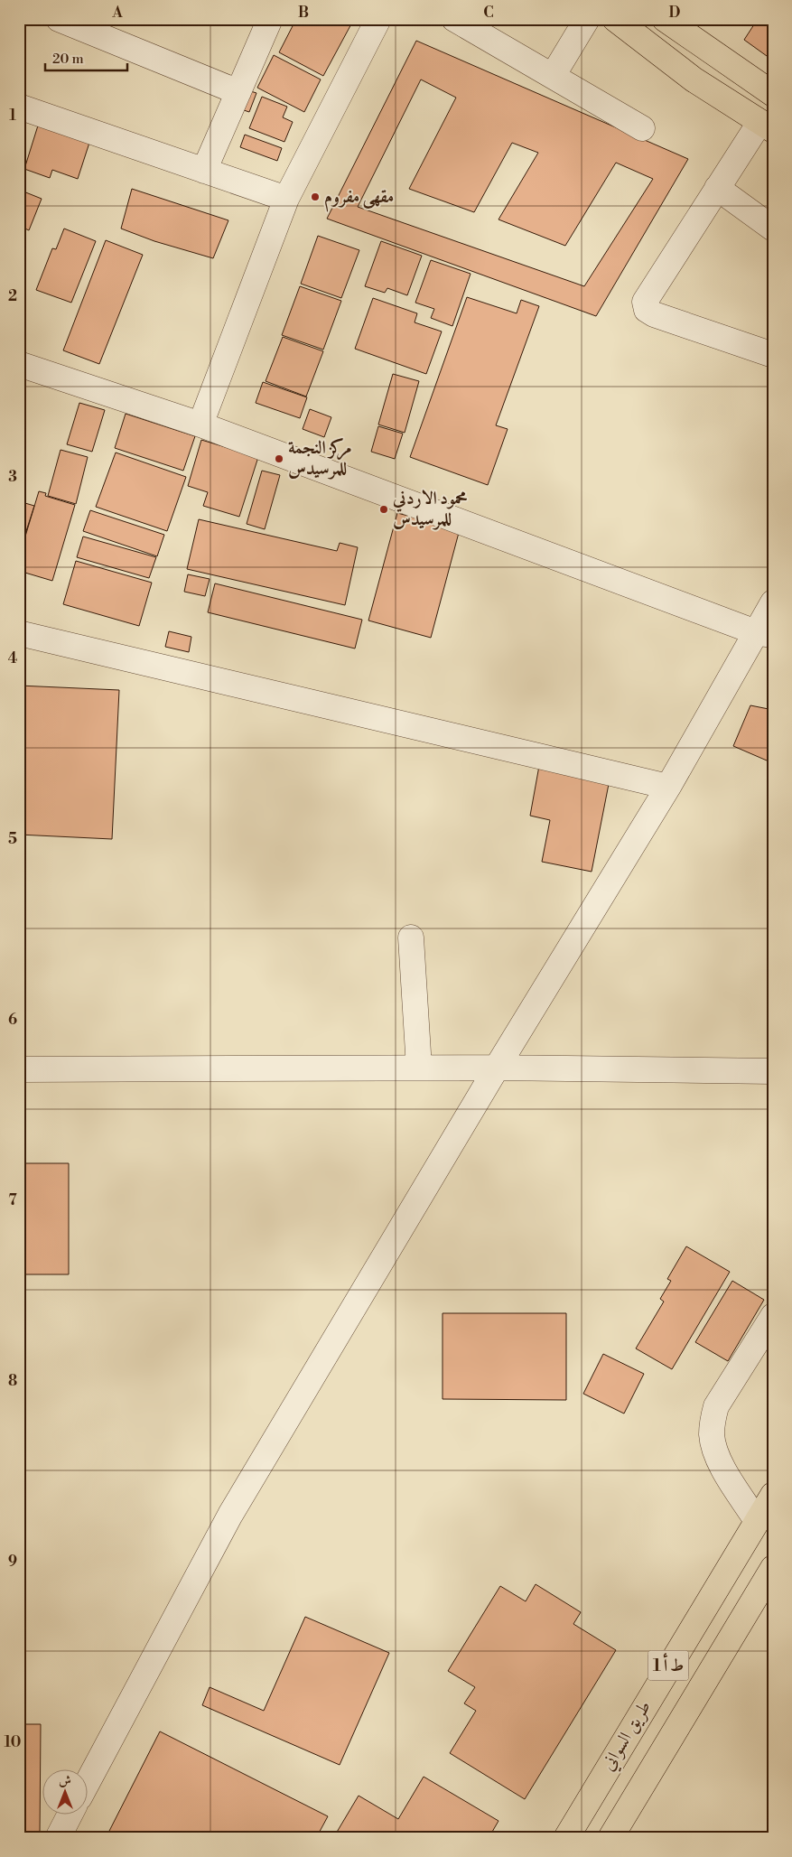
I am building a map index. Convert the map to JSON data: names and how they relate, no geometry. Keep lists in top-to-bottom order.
{
  "streets": {
    "highway": ["ط أ 1", "طريق السواني"]
  },
  "places": ["مقهى مفروم", "مركز النجمة للمرسيدس", "محمود الاردني للمرسيدس"],
  "scale_bar": "20 m",
  "north": "top",
  "grid": {
    "columns": [
      "A",
      "B",
      "C",
      "D"
    ],
    "rows": [
      "1",
      "2",
      "3",
      "4",
      "5",
      "6",
      "7",
      "8",
      "9",
      "10"
    ]
  }
}
